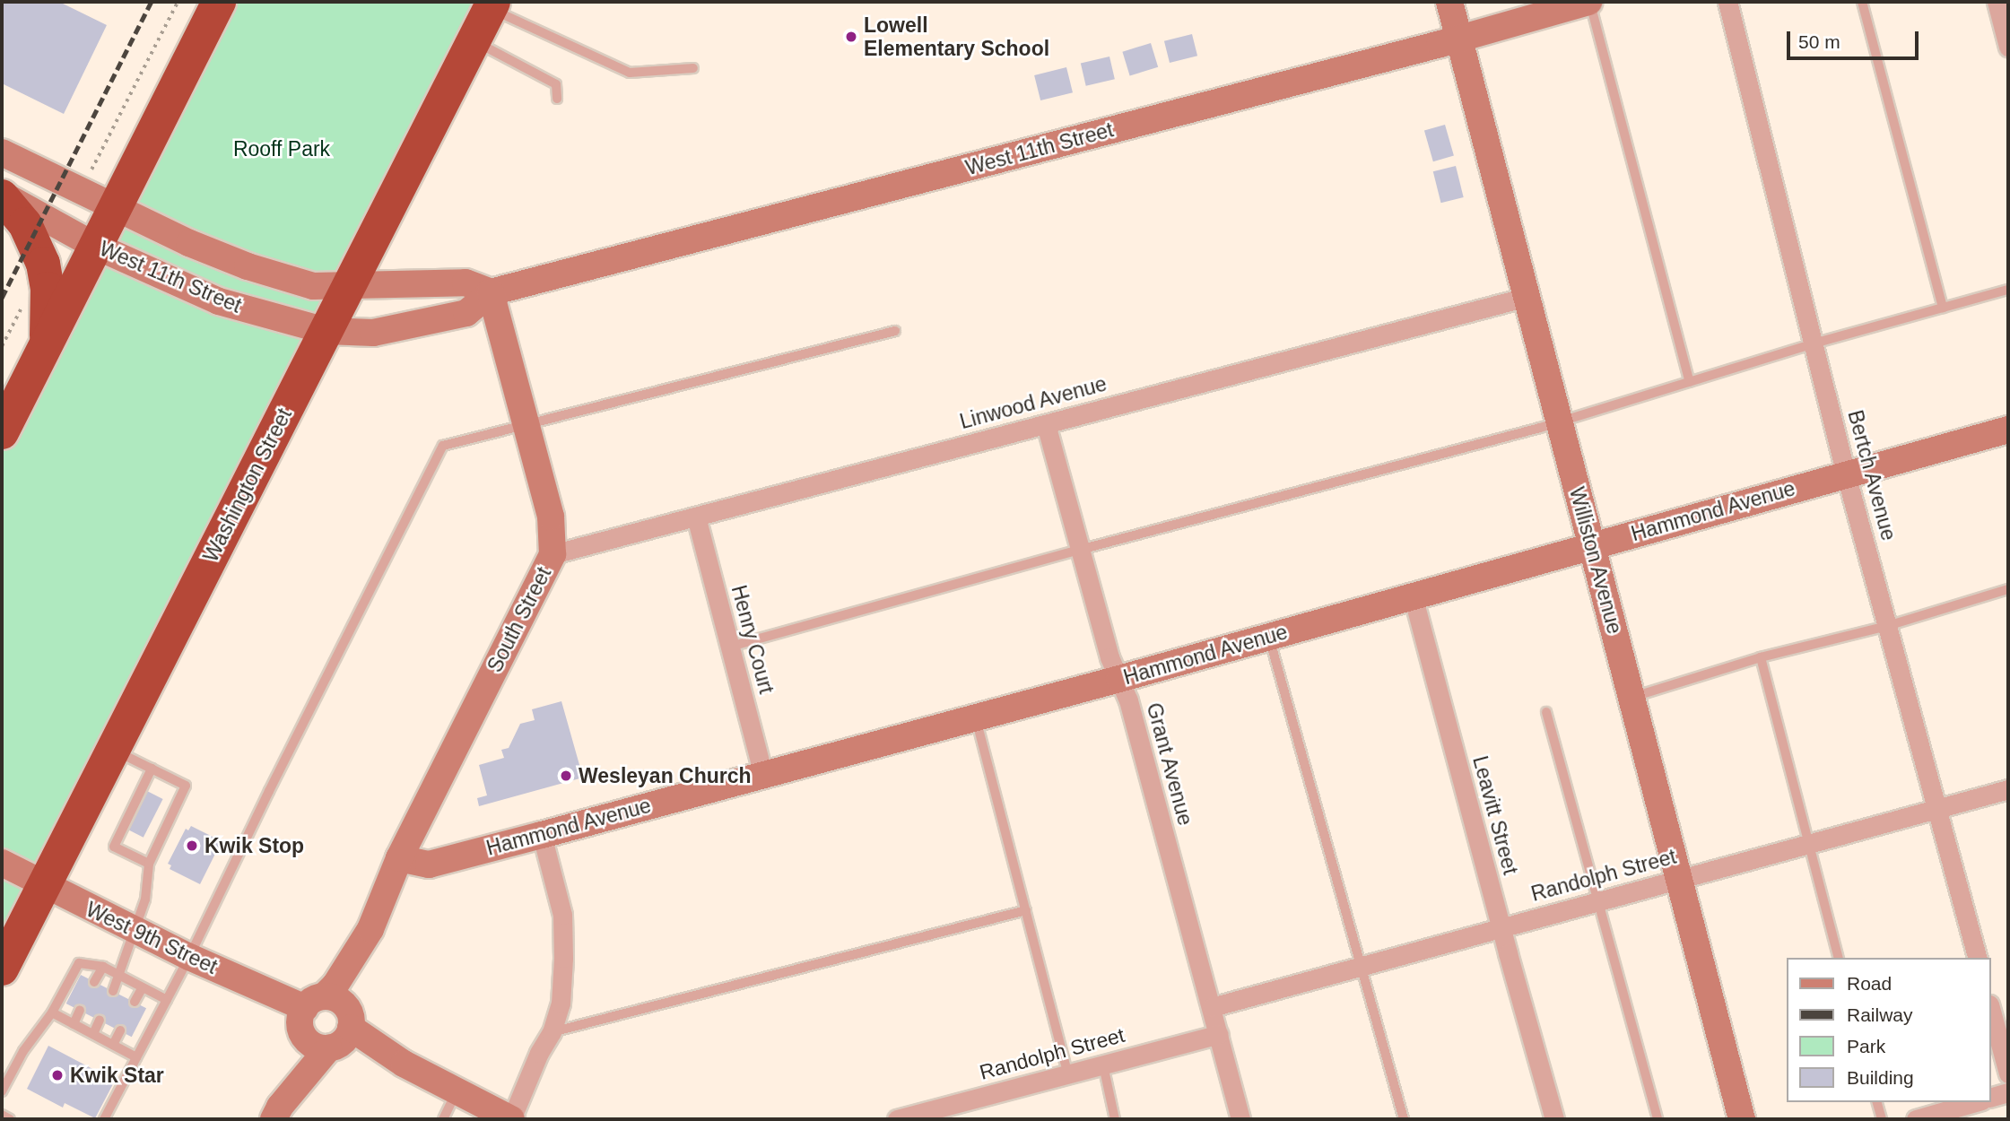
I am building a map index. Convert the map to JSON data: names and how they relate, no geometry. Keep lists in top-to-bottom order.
{
  "streets": {
    "highway": ["Washington Street"],
    "main road": [
      "West 11th Street",
      "Hammond Avenue",
      "Williston Avenue",
      "South Street",
      "West 9th Street"
    ],
    "street": [
      "Linwood Avenue",
      "Bertch Avenue",
      "Henry Court",
      "Grant Avenue",
      "Leavitt Street",
      "Randolph Street"
    ]
  },
  "crossings": [
    ["West 11th Street", "Washington Street"],
    ["West 11th Street", "Williston Avenue"],
    ["West 11th Street", "South Street"],
    ["Linwood Avenue", "Williston Avenue"],
    ["Linwood Avenue", "South Street"],
    ["Linwood Avenue", "Henry Court"],
    ["Linwood Avenue", "Grant Avenue"],
    ["Bertch Avenue", "Hammond Avenue"],
    ["Bertch Avenue", "Randolph Street"],
    ["Washington Street", "West 9th Street"],
    ["Hammond Avenue", "Williston Avenue"],
    ["Hammond Avenue", "South Street"],
    ["Hammond Avenue", "Henry Court"],
    ["Hammond Avenue", "Grant Avenue"],
    ["Hammond Avenue", "Leavitt Street"],
    ["Williston Avenue", "Randolph Street"],
    ["South Street", "West 9th Street"],
    ["Grant Avenue", "Randolph Street"],
    ["Leavitt Street", "Randolph Street"]
  ],
  "parks": ["Rooff Park"],
  "places": [
    "Lowell Elementary School",
    "Wesleyan Church",
    "Kwik Stop",
    "Kwik Star"
  ],
  "legend": [
    "Road",
    "Railway",
    "Park",
    "Building"
  ],
  "scale_bar": "50 m"
}
